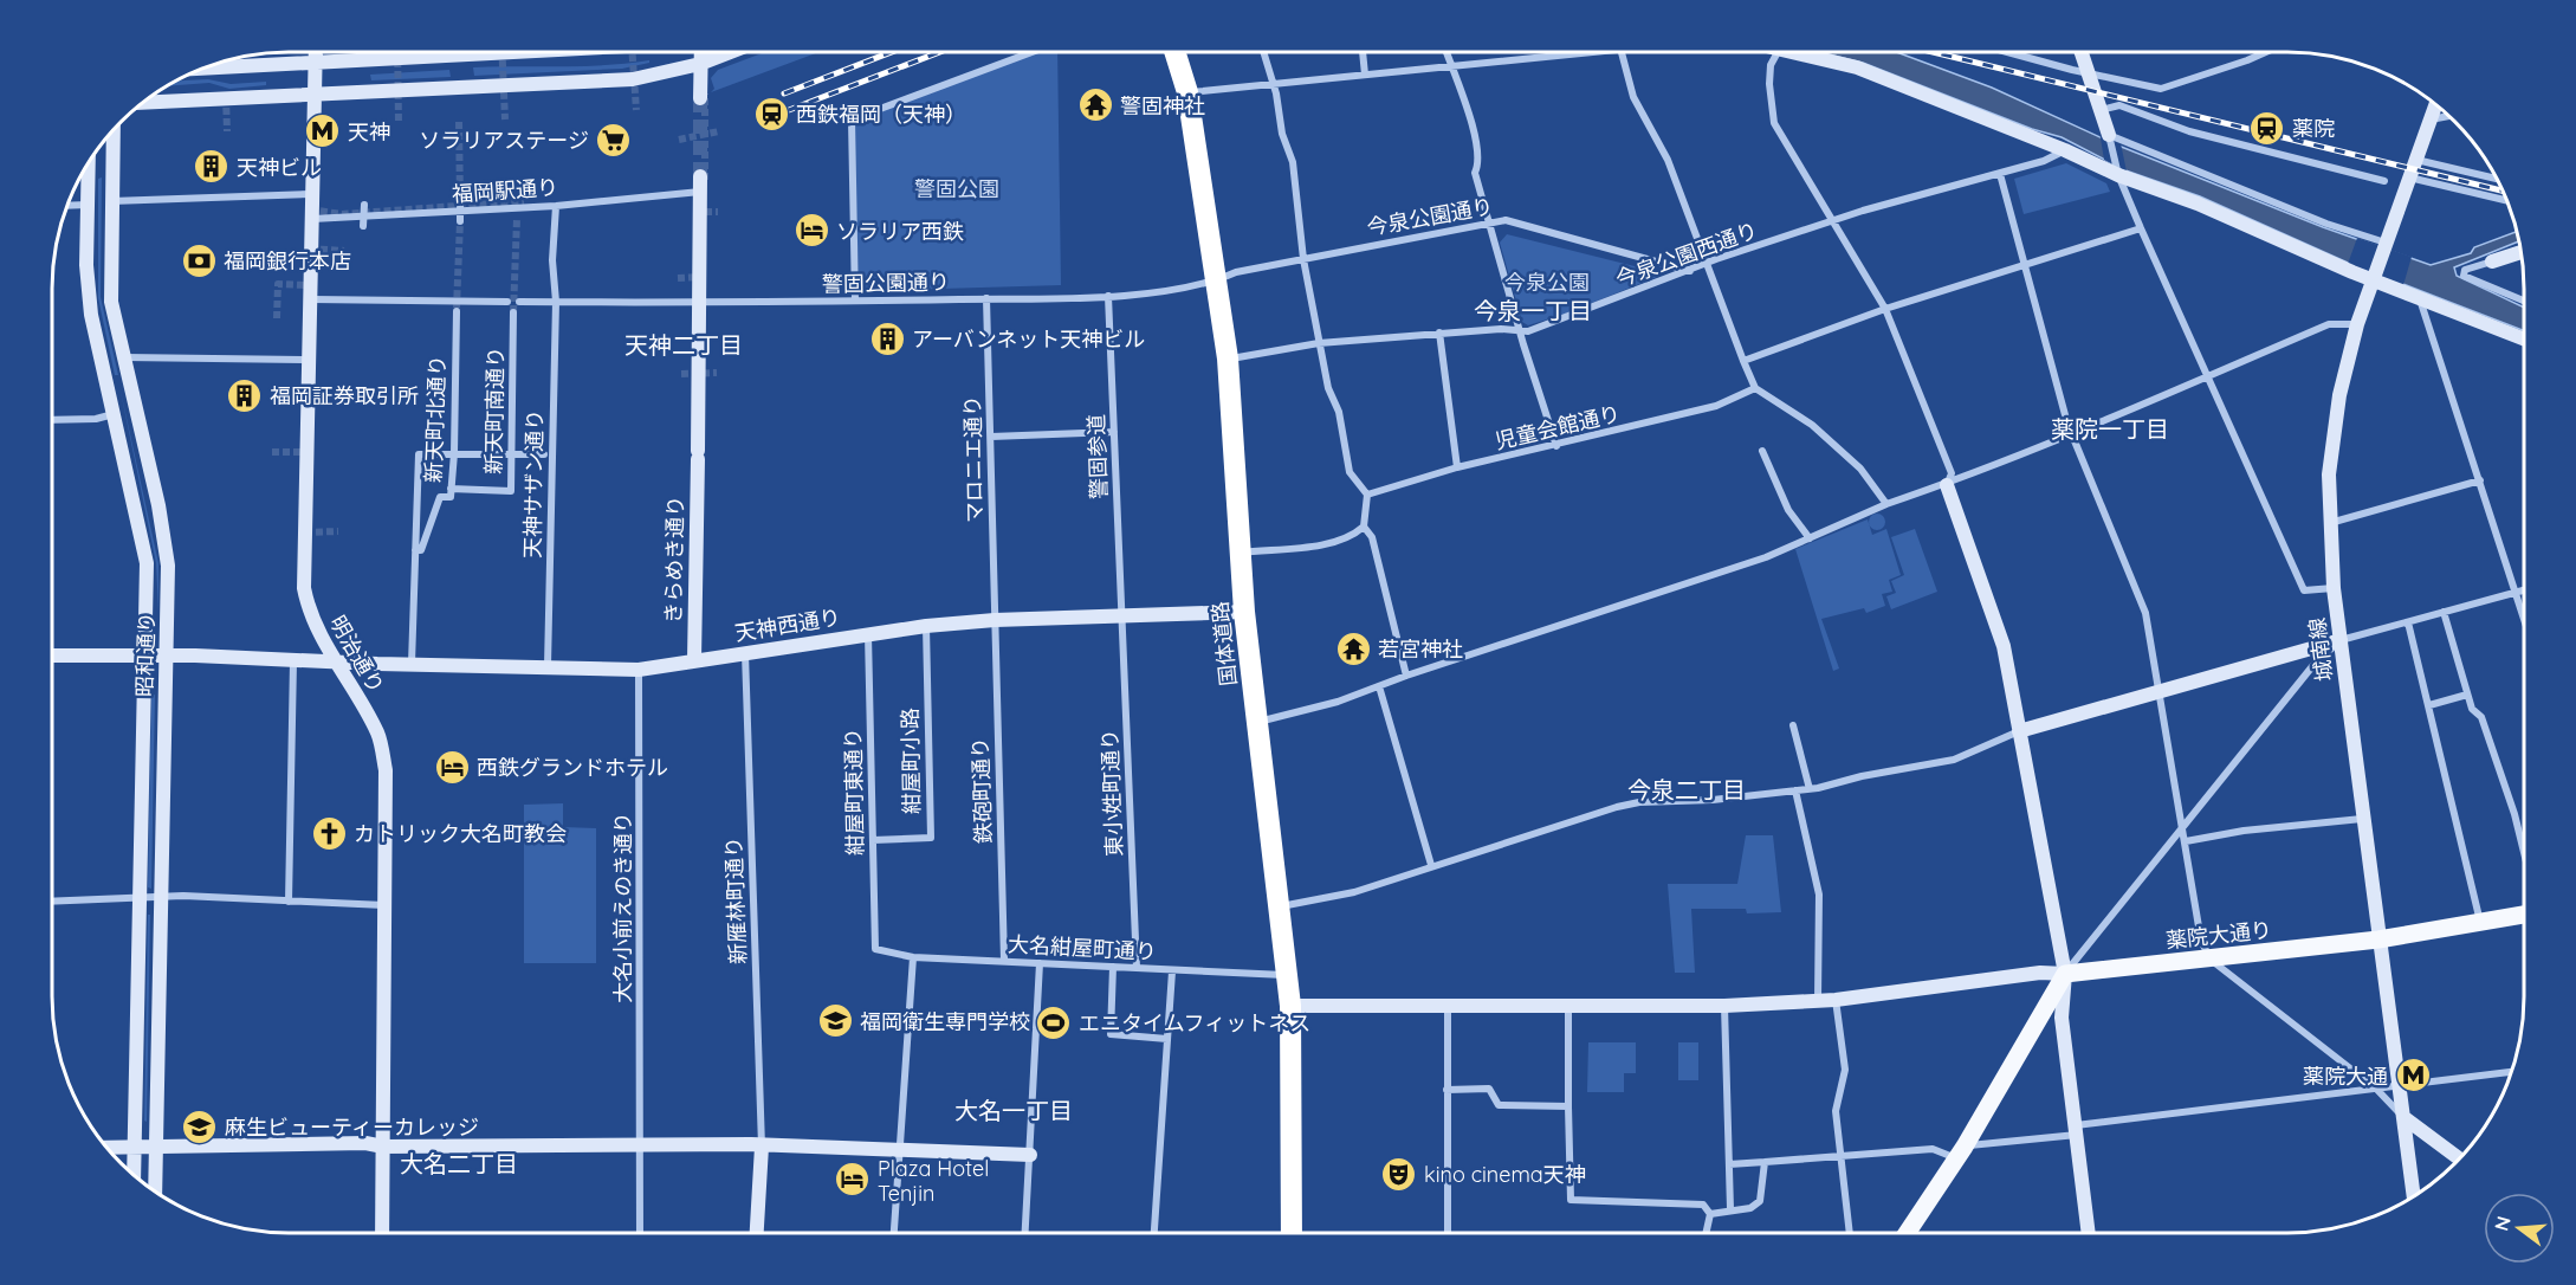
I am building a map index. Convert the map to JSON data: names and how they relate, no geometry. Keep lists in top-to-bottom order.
{
  "streets": {
    "highway": ["国体道路"],
    "main road": ["薬院大通り"],
    "street": [
      "福岡駅通り",
      "今泉公園通り",
      "今泉公園西通り",
      "警固公園通り",
      "新天町南通り",
      "新天町北通り",
      "児童会館通り",
      "警固参道",
      "マロニエ通り",
      "天神サザン通り",
      "きらめき通り",
      "天神西通り",
      "城南線",
      "昭和通り",
      "明治通り",
      "紺屋町小路",
      "鉄砲町通り",
      "紺屋町東通り",
      "東小姓町通り",
      "新雁林町通り",
      "大名小前えのき通り",
      "大名紺屋町通り"
    ]
  },
  "crossings": [
    ["福岡駅通り", "天神サザン通り"],
    ["福岡駅通り", "きらめき通り"],
    ["福岡駅通り", "明治通り"],
    ["今泉公園通り", "今泉公園西通り"],
    ["今泉公園通り", "警固公園通り"],
    ["今泉公園通り", "国体道路"],
    ["今泉公園西通り", "国体道路"],
    ["警固公園通り", "警固参道"],
    ["警固公園通り", "マロニエ通り"],
    ["警固公園通り", "天神サザン通り"],
    ["警固公園通り", "きらめき通り"],
    ["警固公園通り", "国体道路"],
    ["新天町南通り", "新天町北通り"],
    ["警固参道", "天神西通り"],
    ["警固参道", "東小姓町通り"],
    ["マロニエ通り", "天神西通り"],
    ["マロニエ通り", "鉄砲町通り"],
    ["天神サザン通り", "天神西通り"],
    ["きらめき通り", "天神西通り"],
    ["天神西通り", "国体道路"],
    ["天神西通り", "昭和通り"],
    ["天神西通り", "明治通り"],
    ["天神西通り", "紺屋町小路"],
    ["天神西通り", "鉄砲町通り"],
    ["天神西通り", "紺屋町東通り"],
    ["天神西通り", "東小姓町通り"],
    ["天神西通り", "新雁林町通り"],
    ["天神西通り", "大名小前えのき通り"],
    ["国体道路", "大名紺屋町通り"],
    ["城南線", "薬院大通り"],
    ["紺屋町小路", "紺屋町東通り"],
    ["鉄砲町通り", "大名紺屋町通り"],
    ["紺屋町東通り", "大名紺屋町通り"],
    ["東小姓町通り", "大名紺屋町通り"]
  ],
  "districts": [
    "今泉一丁目",
    "天神二丁目",
    "薬院一丁目",
    "今泉二丁目",
    "大名一丁目",
    "大名二丁目"
  ],
  "parks": ["警固公園", "今泉公園"],
  "places": {
    "temple": ["警固神社", "若宮神社"],
    "station": ["西鉄福岡（天神）", "薬院"],
    "metro station": ["天神", "薬院大通"],
    "supermarket": ["ソラリアステージ"],
    "building": ["天神ビル", "アーバンネット天神ビル", "福岡証券取引所"],
    "hotel": ["ソラリア西鉄", "西鉄グランドホテル", "Plaza Hotel Tenjin"],
    "bank": ["福岡銀行本店"],
    "church": ["カトリック大名町教会"],
    "school or university": ["福岡衛生専門学校", "麻生ビューティーカレッジ"],
    "sports": ["エニタイムフィットネス"],
    "theatre": ["kino cinema天神"]
  },
  "north": "left"
}
